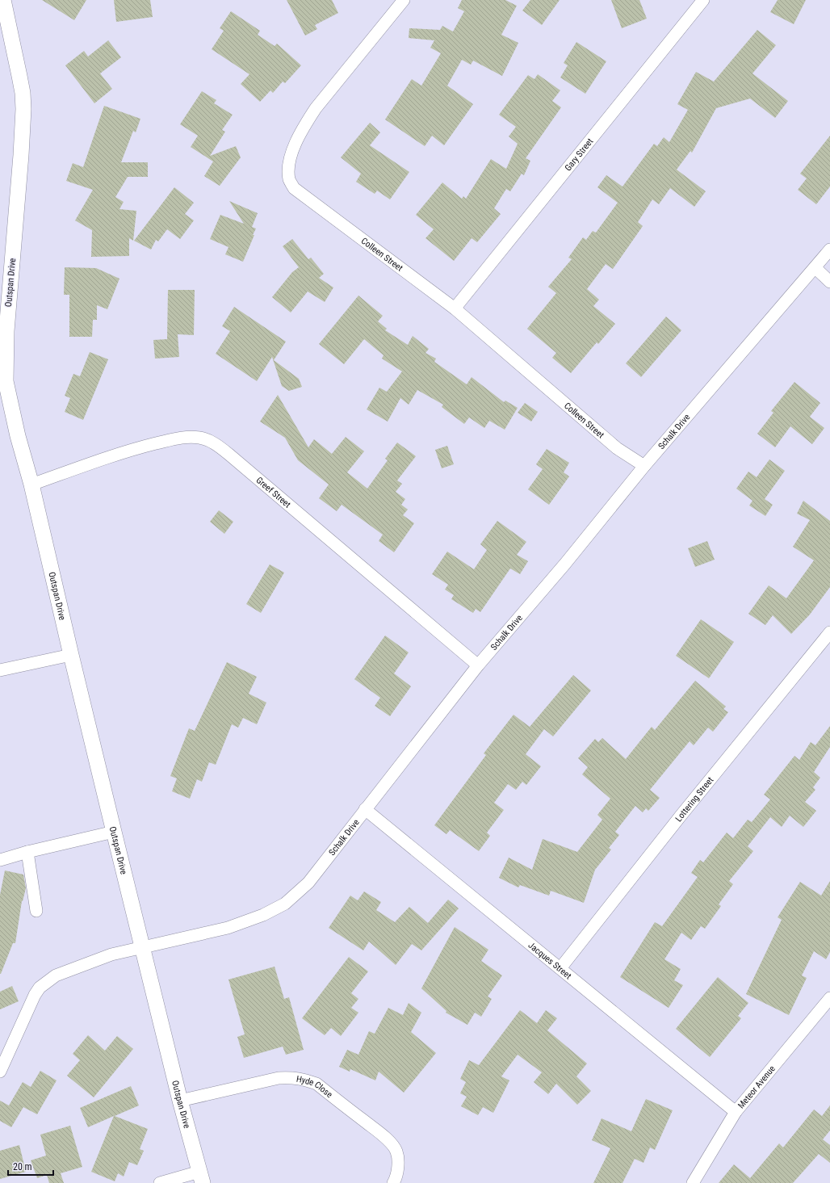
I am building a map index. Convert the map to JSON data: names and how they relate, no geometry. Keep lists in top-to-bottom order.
{
  "streets": {
    "street": [
      "Gary Street",
      "Colleen Street",
      "Outspan Drive",
      "Schalk Drive",
      "Greef Street",
      "Lottering Street",
      "Jacques Street",
      "Meteor Avenue",
      "Hyde Close"
    ]
  },
  "crossings": [
    ["Gary Street", "Colleen Street"],
    ["Colleen Street", "Schalk Drive"],
    ["Outspan Drive", "Schalk Drive"],
    ["Outspan Drive", "Greef Street"],
    ["Outspan Drive", "Hyde Close"],
    ["Schalk Drive", "Greef Street"],
    ["Schalk Drive", "Jacques Street"],
    ["Lottering Street", "Jacques Street"],
    ["Jacques Street", "Meteor Avenue"]
  ],
  "scale_bar": "20 m"
}
